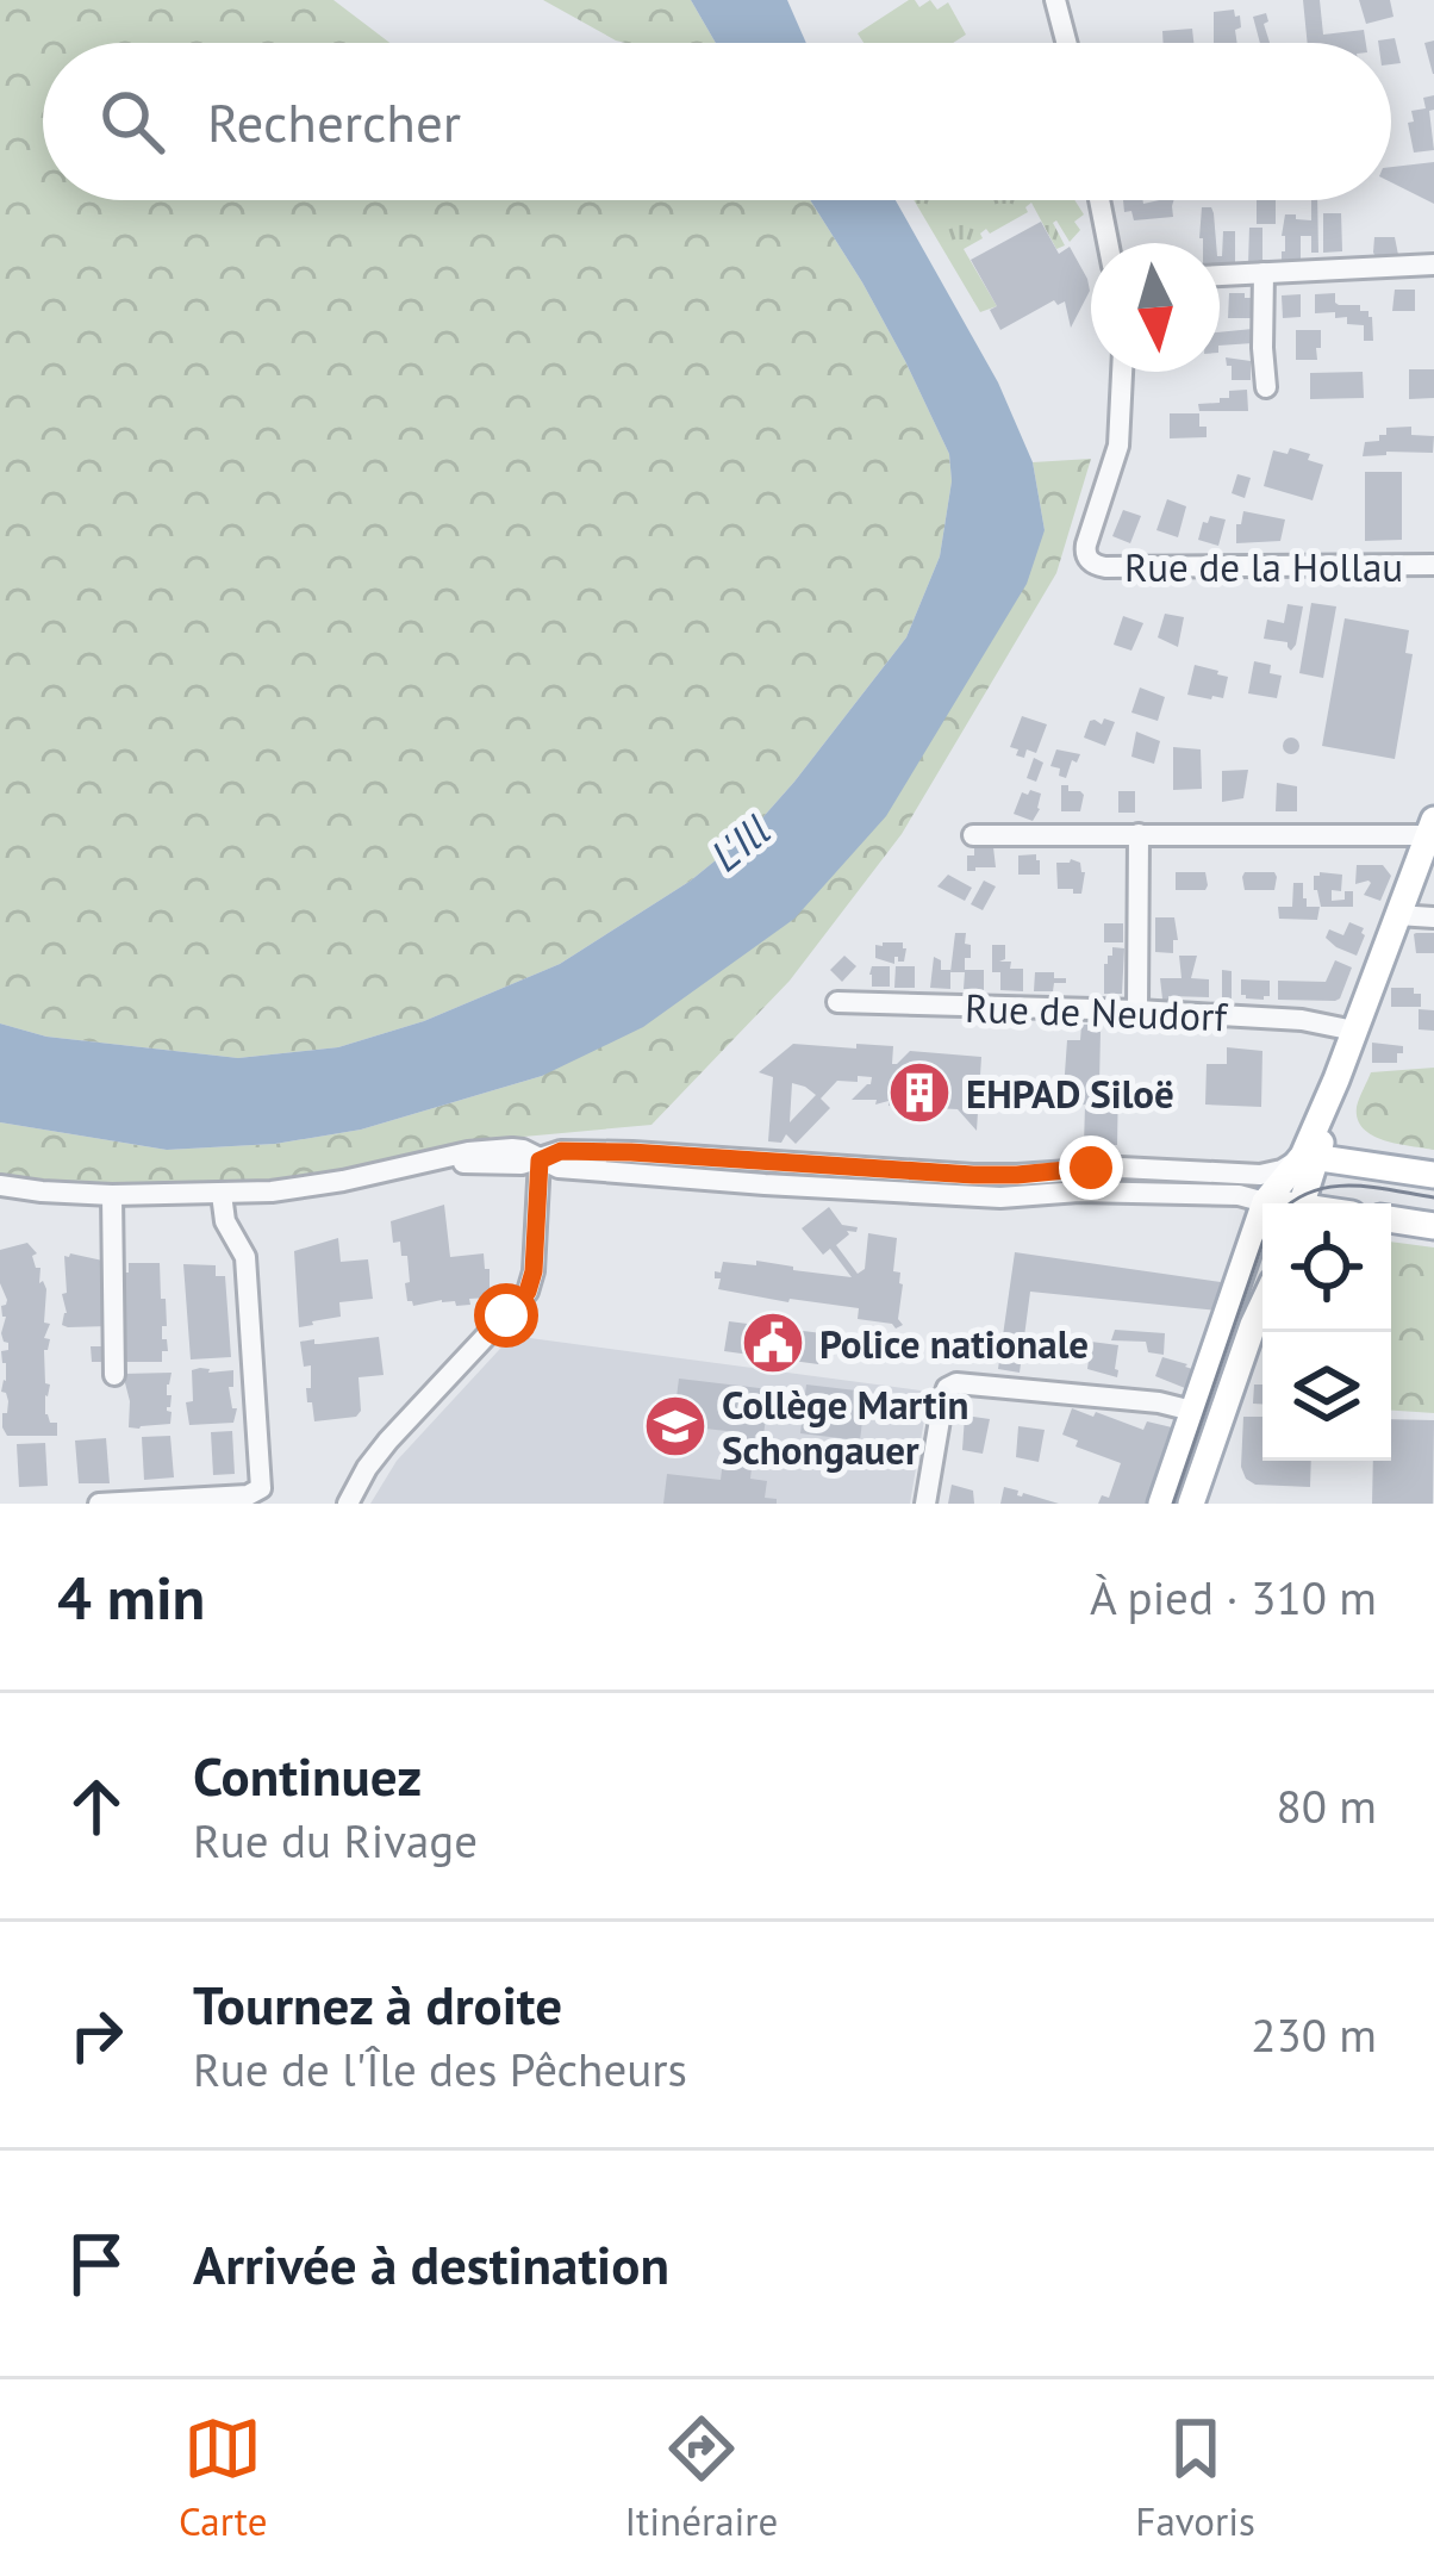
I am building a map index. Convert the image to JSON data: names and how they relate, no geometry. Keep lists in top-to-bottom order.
{
  "streets": {
    "street": ["Rue de la Hollau", "Rue de Neudorf"]
  },
  "water": ["L'Ill"],
  "places": {
    "building": ["EHPAD Siloë"],
    "public building": ["Police nationale"],
    "school or university": ["Collège Martin Schongauer"]
  },
  "north": "bottom",
  "page": {
    "search": "Rechercher",
    "heading": ["4 min", "À pied · 310 m"],
    "list": [
      ["Continuez", "Rue du Rivage", "80 m"],
      ["Tournez à droite", "Rue de l'Île des Pêcheurs", "230 m"],
      "Arrivée à destination"
    ],
    "nav": ["Carte", "Itinéraire", "Favoris"]
  }
}
